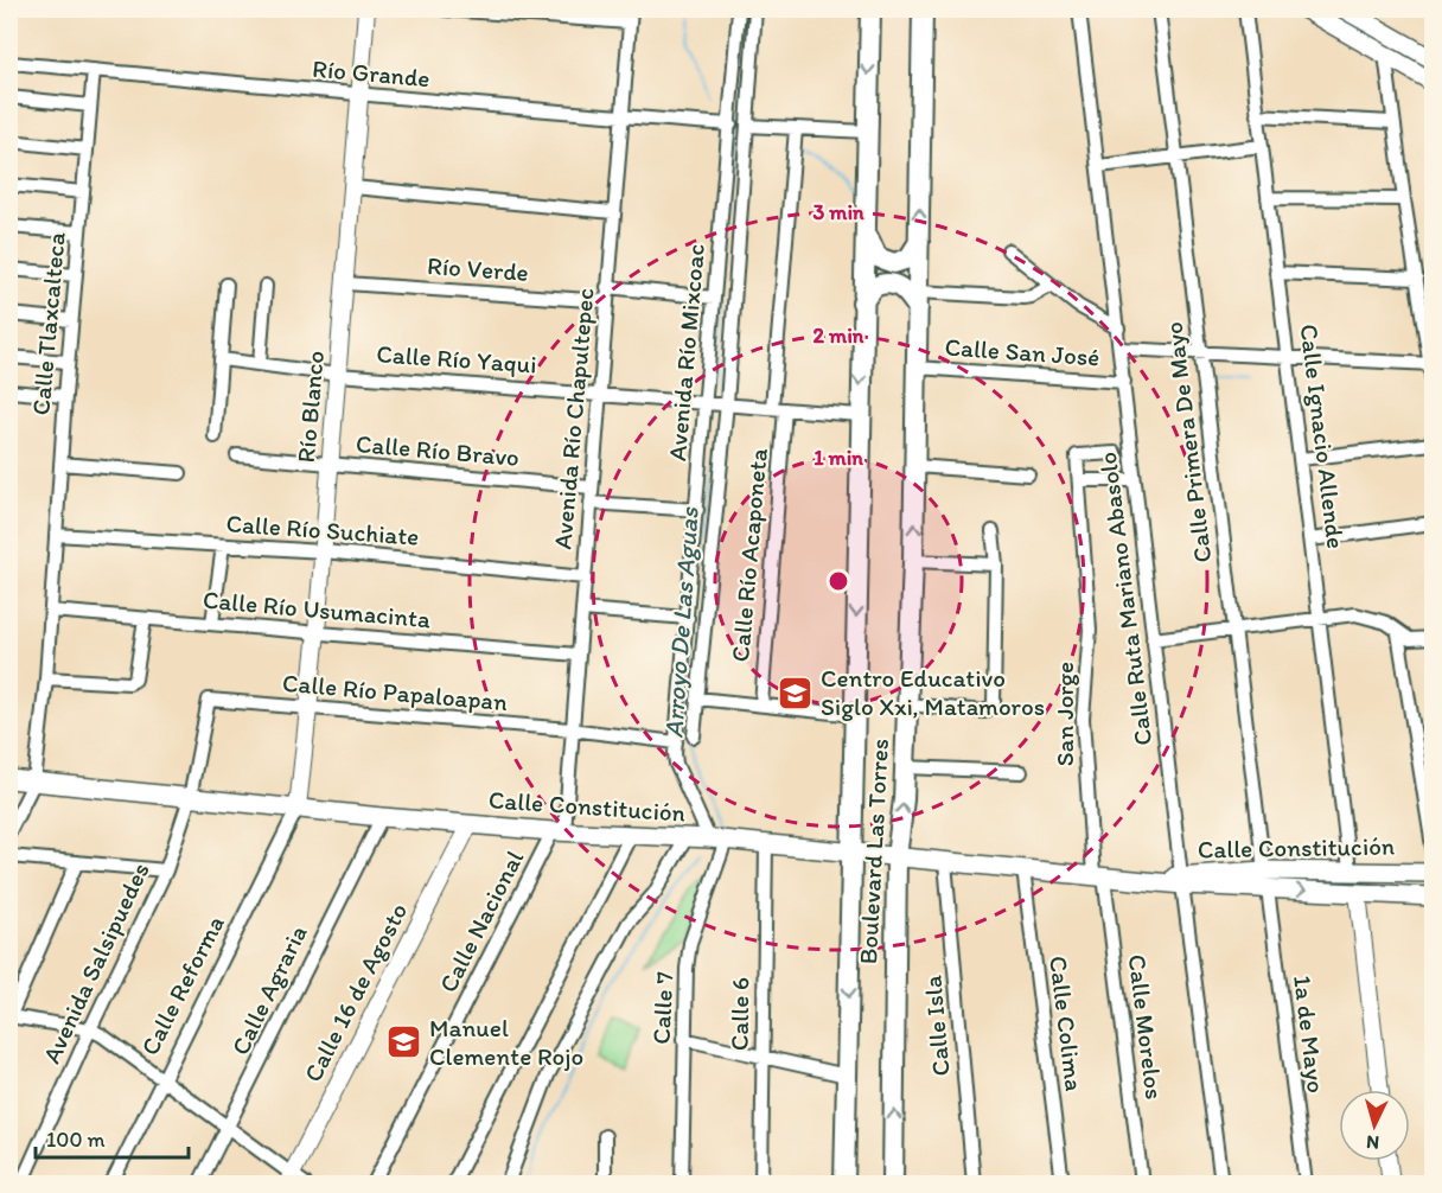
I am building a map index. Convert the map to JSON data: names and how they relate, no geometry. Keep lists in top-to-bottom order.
{
  "streets": {
    "main road": ["Calle Constitución", "Boulevard Las Torres"],
    "street": [
      "Río Grande",
      "Río Verde",
      "Calle Tlaxcalteca",
      "Avenida Río Mixcoac",
      "Calle San José",
      "Calle Río Yaqui",
      "Río Blanco",
      "Avenida Río Chapultepec",
      "Calle Ignacio Allende",
      "Calle Primera De Mayo",
      "Calle Río Bravo",
      "Calle Río Suchiate",
      "Calle Río Acaponeta",
      "Calle Ruta Mariano Abasolo",
      "Calle Río Usumacinta",
      "Calle Río Papaloapan",
      "San Jorge",
      "Calle Nacional",
      "Avenida Salsipuedes",
      "Calle Reforma",
      "Calle Agraria",
      "Calle 16 de Agosto",
      "Calle 7",
      "Calle 6",
      "Calle Colima",
      "Calle Isla",
      "Calle Morelos",
      "1a de Mayo"
    ]
  },
  "crossings": [
    ["Río Grande", "Calle Tlaxcalteca"],
    ["Río Grande", "Avenida Río Mixcoac"],
    ["Río Grande", "Río Blanco"],
    ["Río Grande", "Avenida Río Chapultepec"],
    ["Río Verde", "Río Blanco"],
    ["Río Verde", "Avenida Río Chapultepec"],
    ["Calle Tlaxcalteca", "Calle Río Suchiate"],
    ["Calle Tlaxcalteca", "Calle Río Usumacinta"],
    ["Calle Tlaxcalteca", "Calle Constitución"],
    ["Avenida Río Mixcoac", "Calle Río Yaqui"],
    ["Avenida Río Mixcoac", "Calle Río Papaloapan"],
    ["Avenida Río Mixcoac", "Calle Constitución"],
    ["Avenida Río Mixcoac", "Calle 7"],
    ["Calle San José", "Calle Ruta Mariano Abasolo"],
    ["Calle San José", "Boulevard Las Torres"],
    ["Calle Río Yaqui", "Río Blanco"],
    ["Calle Río Yaqui", "Avenida Río Chapultepec"],
    ["Calle Río Yaqui", "Calle Río Acaponeta"],
    ["Calle Río Yaqui", "Boulevard Las Torres"],
    ["Río Blanco", "Calle Río Bravo"],
    ["Río Blanco", "Calle Río Suchiate"],
    ["Río Blanco", "Calle Río Usumacinta"],
    ["Río Blanco", "Calle Río Papaloapan"],
    ["Río Blanco", "Calle Constitución"],
    ["Río Blanco", "Calle Reforma"],
    ["Avenida Río Chapultepec", "Calle Río Bravo"],
    ["Avenida Río Chapultepec", "Calle Río Suchiate"],
    ["Avenida Río Chapultepec", "Calle Río Usumacinta"],
    ["Avenida Río Chapultepec", "Calle Río Papaloapan"],
    ["Avenida Río Chapultepec", "Calle Constitución"],
    ["Avenida Río Chapultepec", "Calle Nacional"],
    ["Calle Ignacio Allende", "Calle Constitución"],
    ["Calle Primera De Mayo", "Calle Constitución"],
    ["Calle Ruta Mariano Abasolo", "Calle Constitución"],
    ["Calle Río Papaloapan", "Calle Constitución"],
    ["Calle Río Papaloapan", "Avenida Salsipuedes"],
    ["San Jorge", "Calle Constitución"],
    ["San Jorge", "Calle Morelos"],
    ["Calle Constitución", "Boulevard Las Torres"],
    ["Calle Constitución", "Calle Nacional"],
    ["Calle Constitución", "Avenida Salsipuedes"],
    ["Calle Constitución", "Calle Reforma"],
    ["Calle Constitución", "Calle Agraria"],
    ["Calle Constitución", "Calle 16 de Agosto"],
    ["Calle Constitución", "Calle 7"],
    ["Calle Constitución", "Calle 6"],
    ["Calle Constitución", "Calle Colima"],
    ["Calle Constitución", "Calle Isla"],
    ["Calle Constitución", "Calle Morelos"],
    ["Calle Constitución", "1a de Mayo"]
  ],
  "water": ["Arroyo De Las Aguas"],
  "places": {
    "school or university": ["Centro Educativo Siglo Xxi, Matamoros", "Manuel Clemente Rojo"]
  },
  "scale_bar": "100 m",
  "north": "bottom",
  "rings": ["3 min", "2 min", "1 min"]
}
